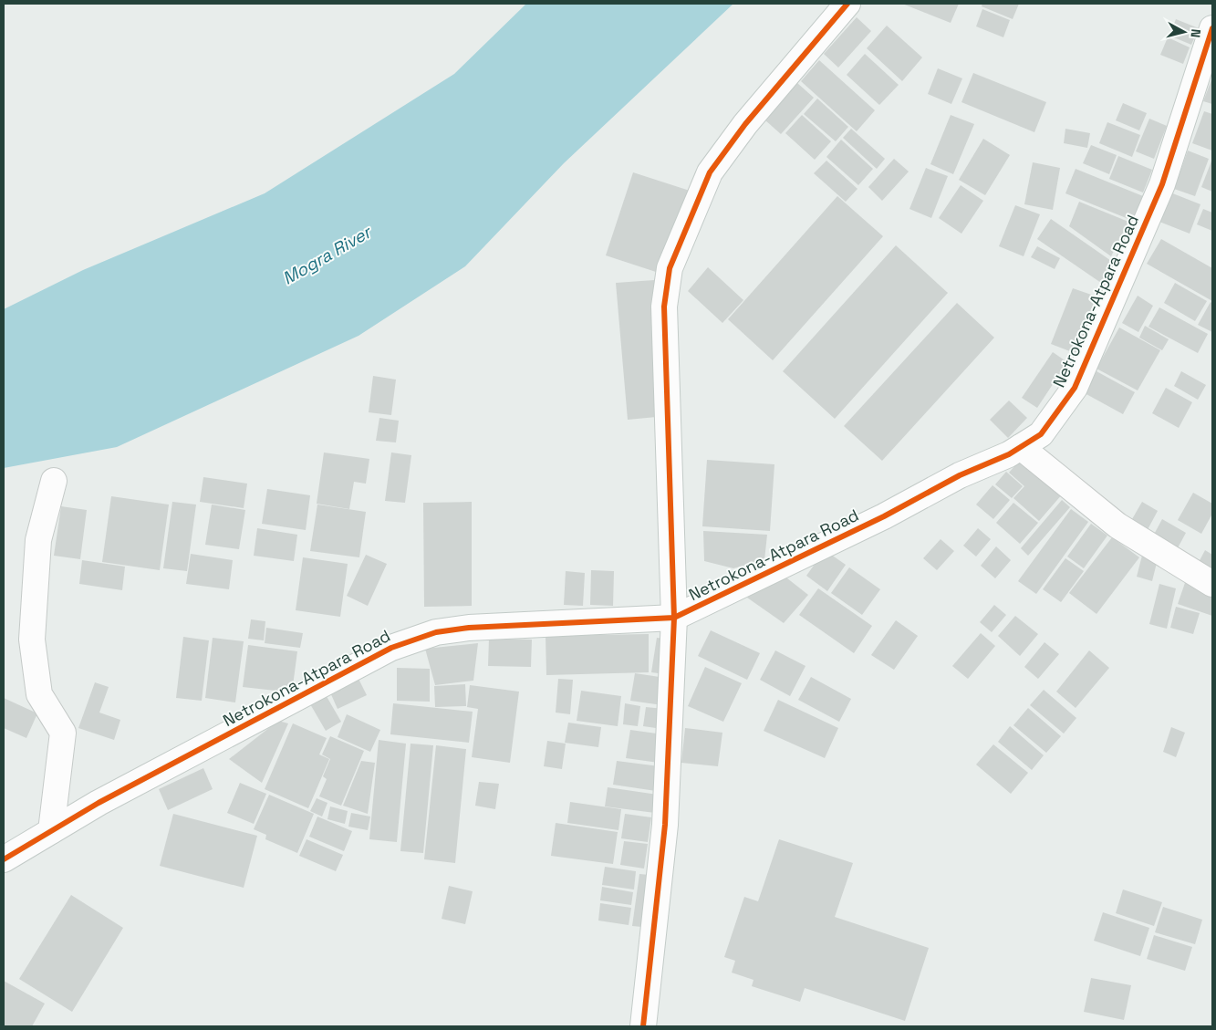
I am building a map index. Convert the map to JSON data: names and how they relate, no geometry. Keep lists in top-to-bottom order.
{
  "streets": {
    "street": ["Netrokona-Atpara Road"]
  },
  "water": ["Mogra River"],
  "north": "right"
}
